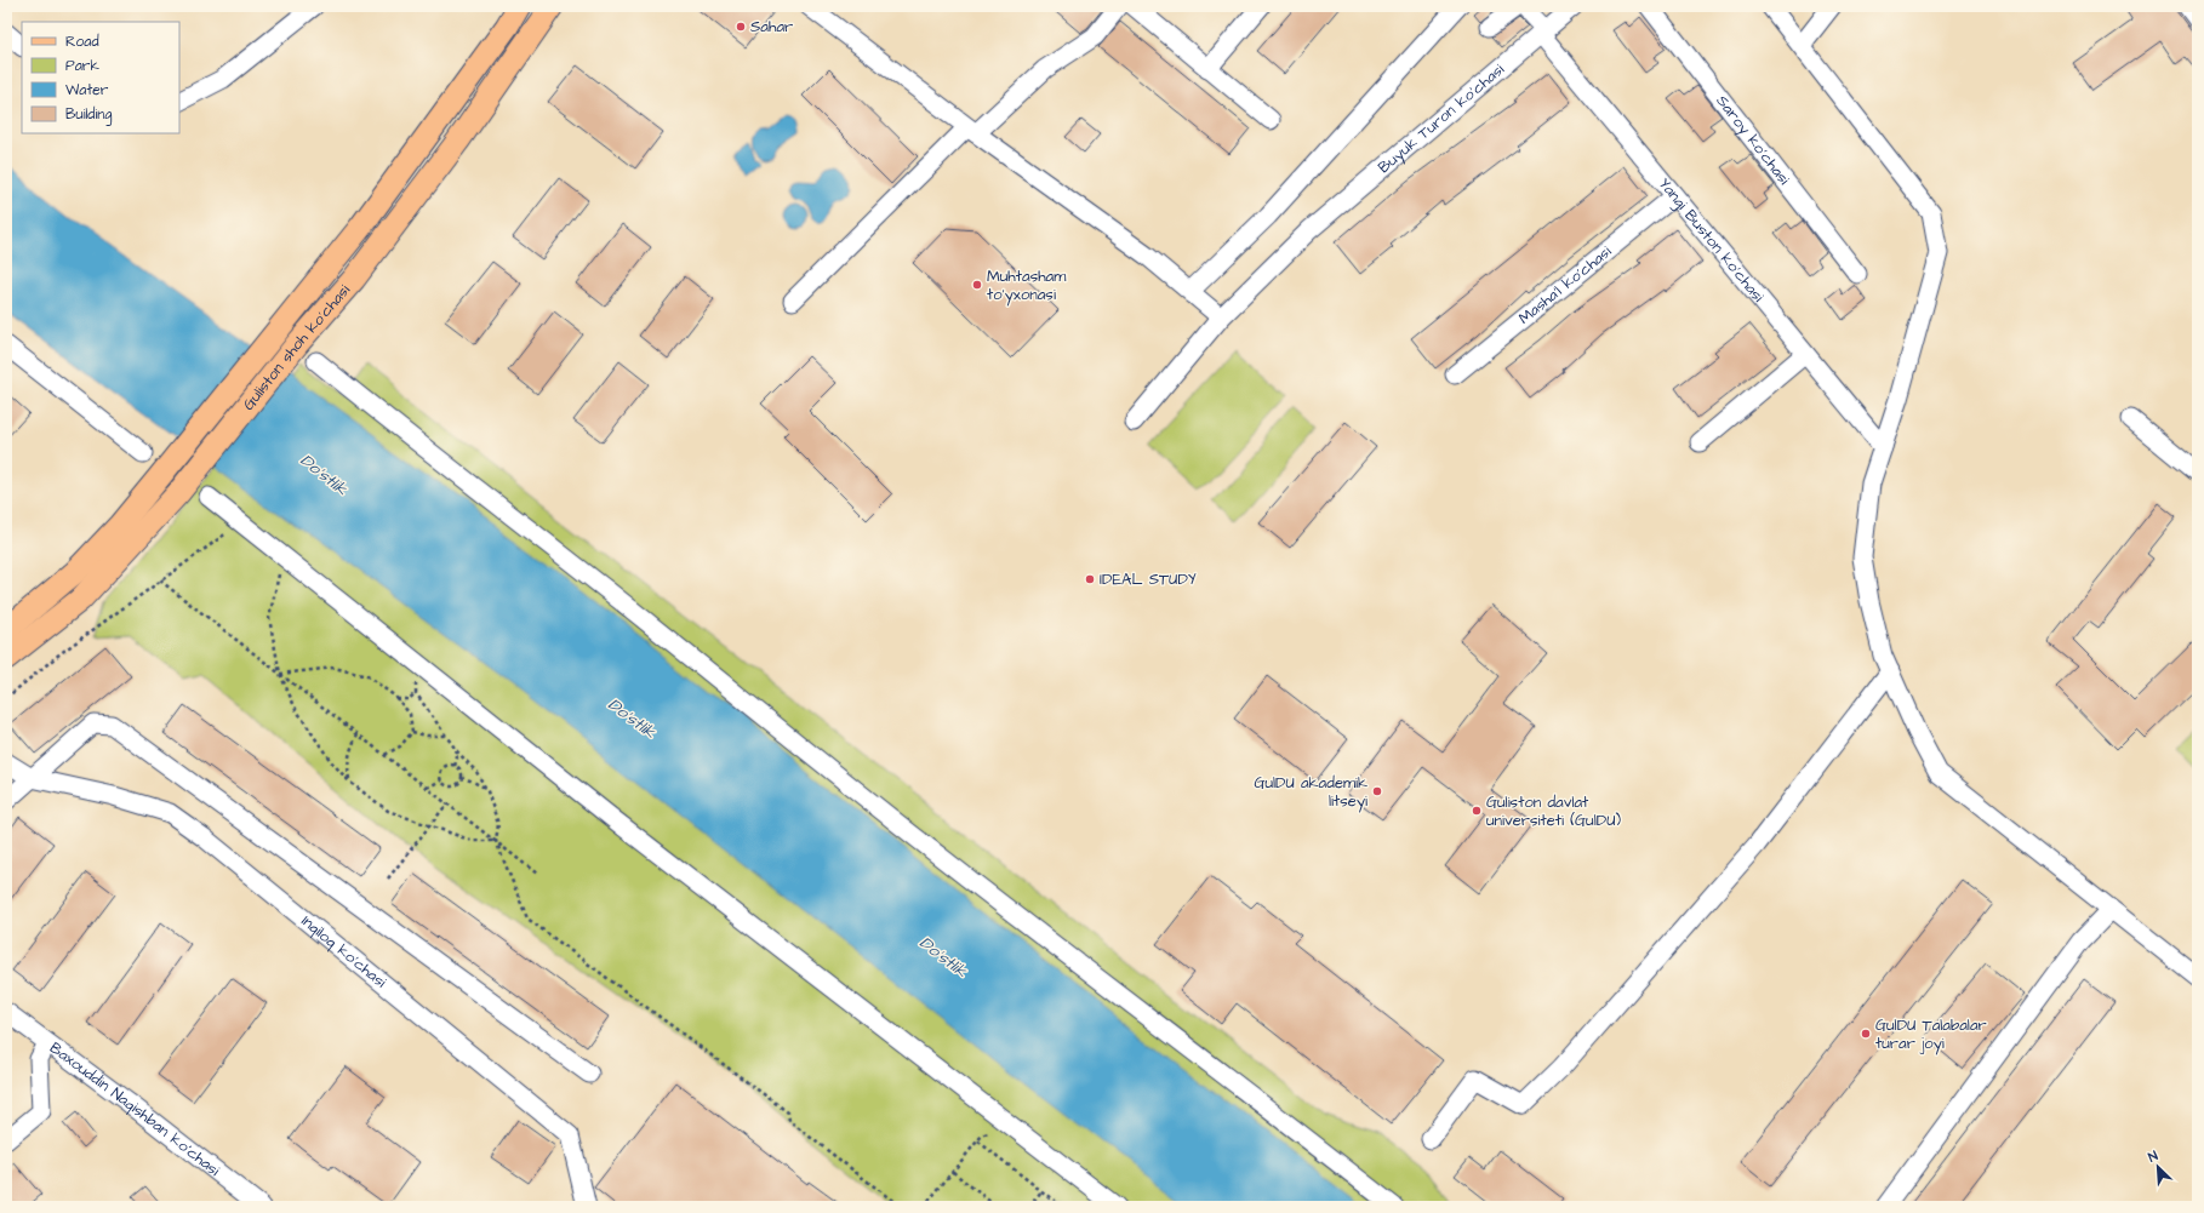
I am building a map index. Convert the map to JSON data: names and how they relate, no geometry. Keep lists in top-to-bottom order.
{
  "streets": {
    "main road": ["Guliston shoh ko'chasi"],
    "street": [
      "Buyuk Turon ko'chasi",
      "Saroy ko'chasi",
      "Yangi Buston ko'chasi",
      "Masha'l ko'chasi",
      "Inqiloq ko'chasi",
      "Baxouddin Naqishban ko'chasi"
    ]
  },
  "crossings": [
    ["Buyuk Turon ko'chasi", "Yangi Buston ko'chasi"],
    ["Yangi Buston ko'chasi", "Masha'l ko'chasi"]
  ],
  "water": ["Do'stlik"],
  "places": [
    "Sahar",
    "Muhtasham to'yxonasi",
    "IDEAL STUDY",
    "GulDU akademik litseyi",
    "Guliston davlat universiteti (GulDU)",
    "GulDU Talabalar turar joyi"
  ],
  "legend": [
    "Road",
    "Park",
    "Water",
    "Building"
  ],
  "north": "top left"
}
